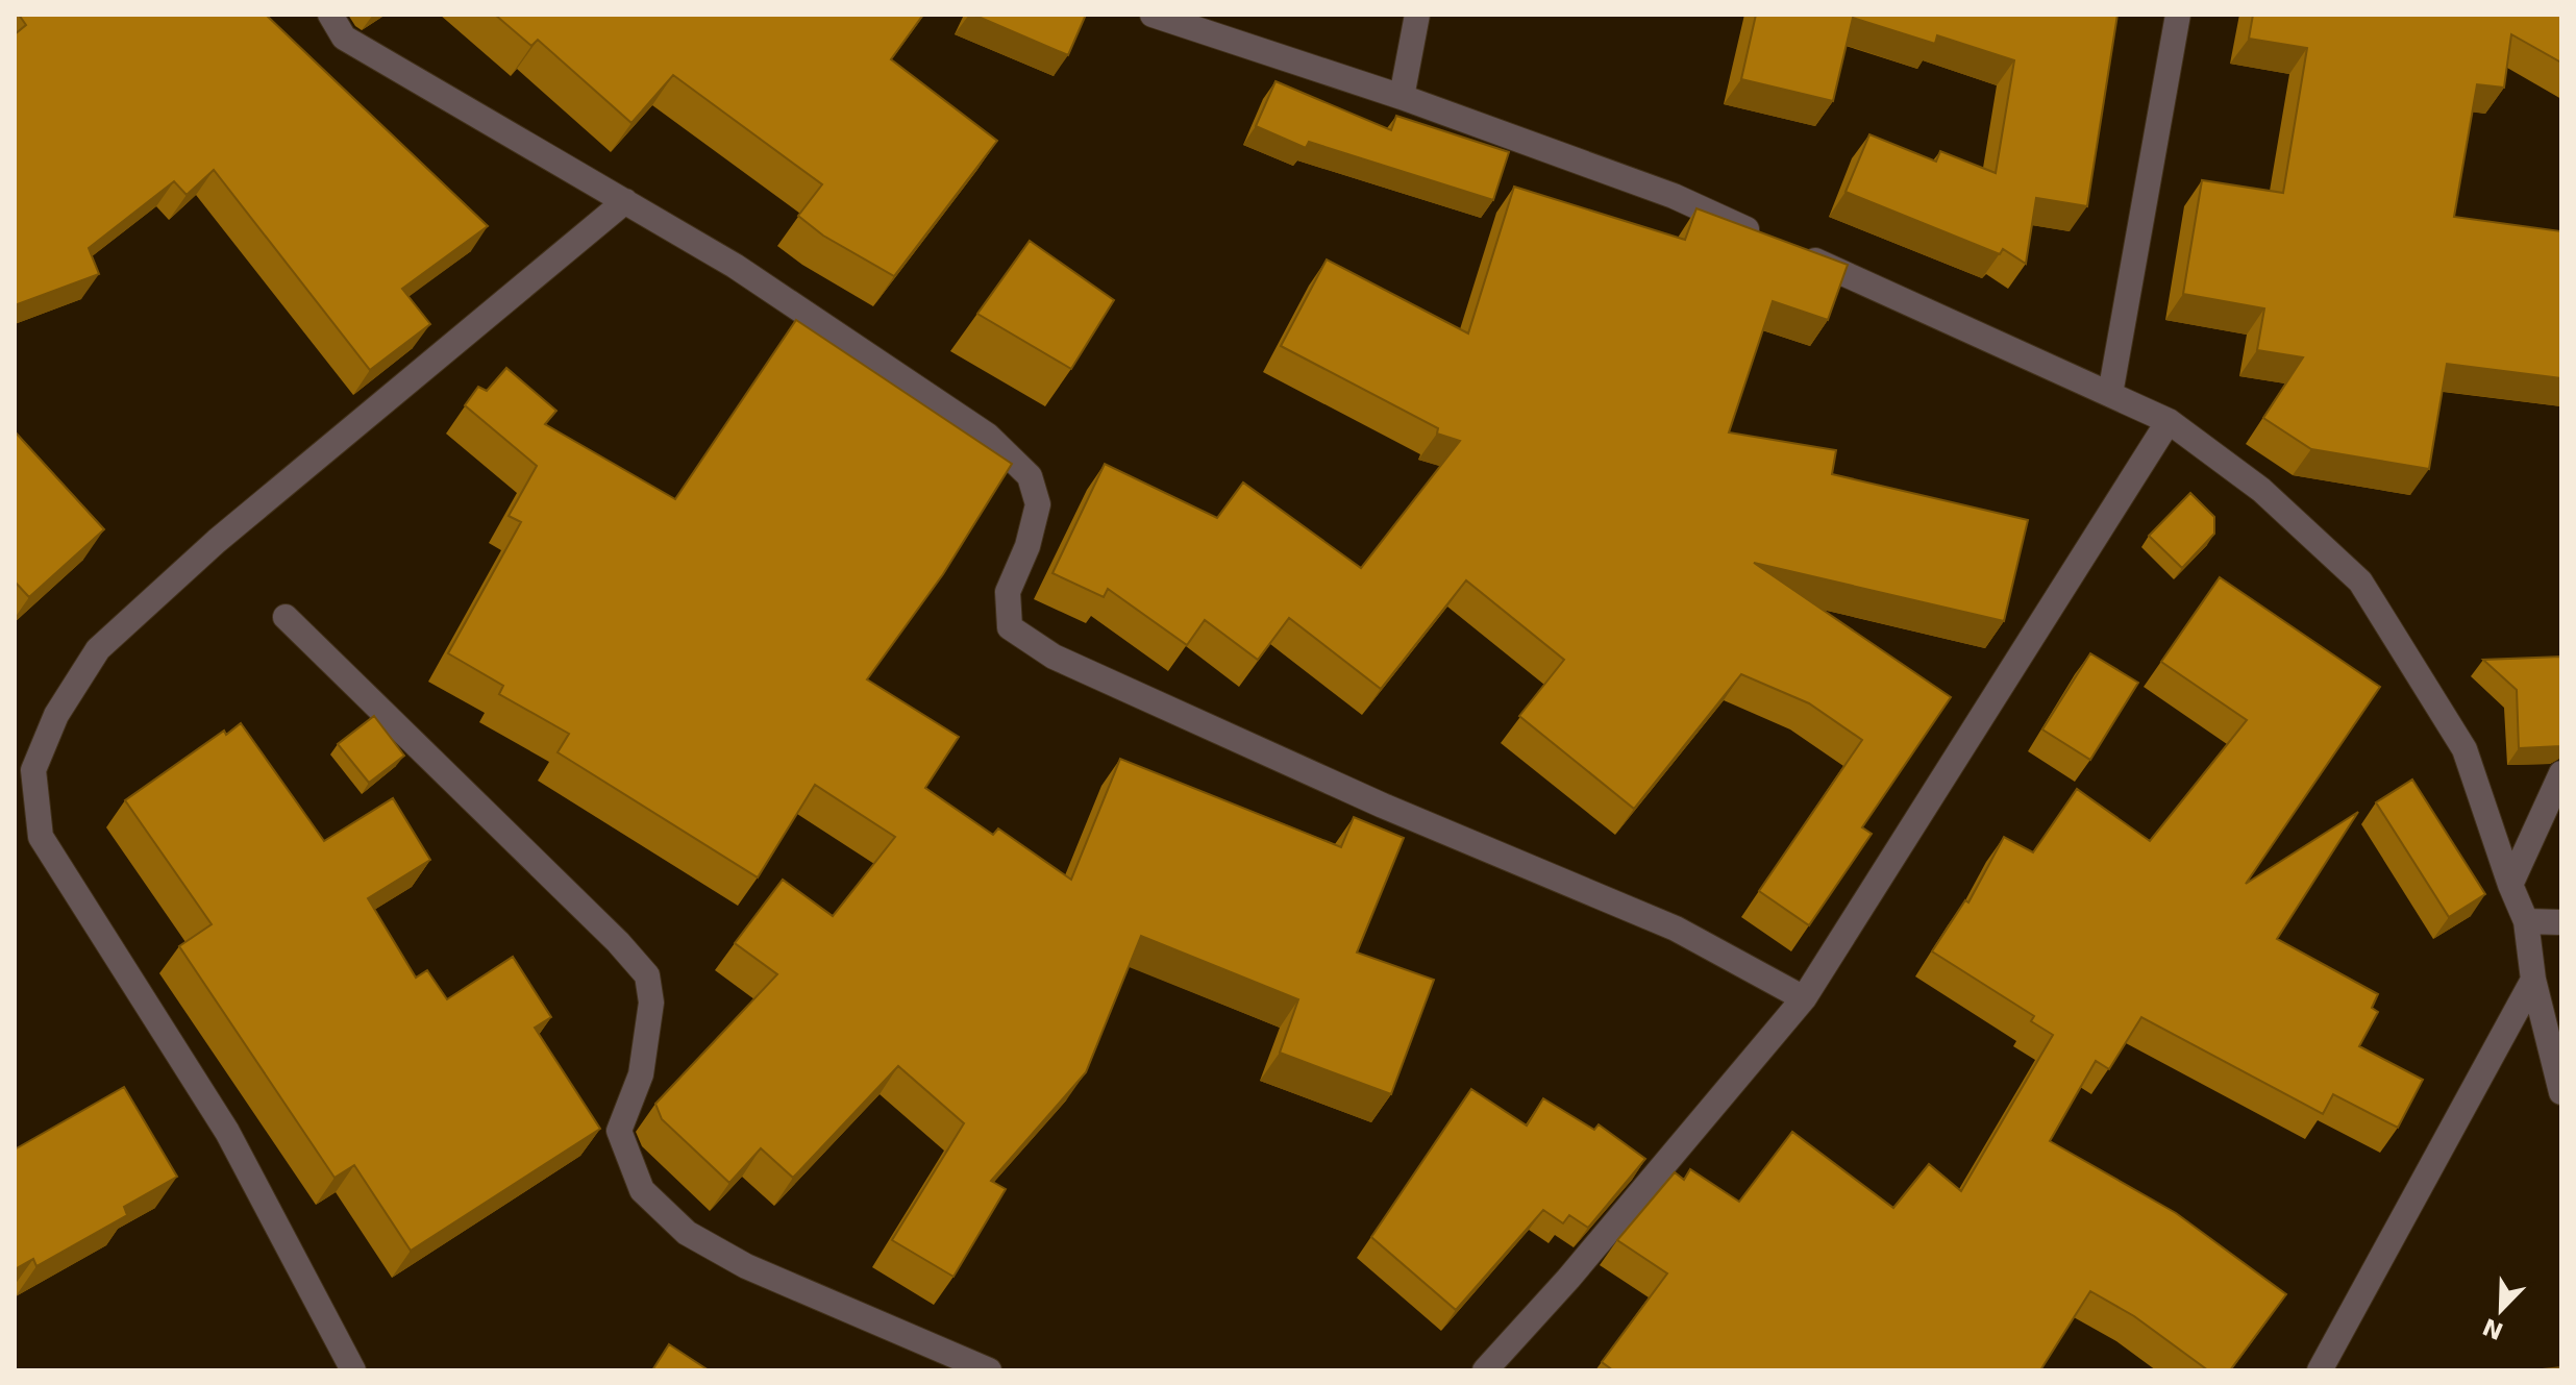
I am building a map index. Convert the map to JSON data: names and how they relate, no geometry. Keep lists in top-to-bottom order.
{
  "north": "bottom left"
}
